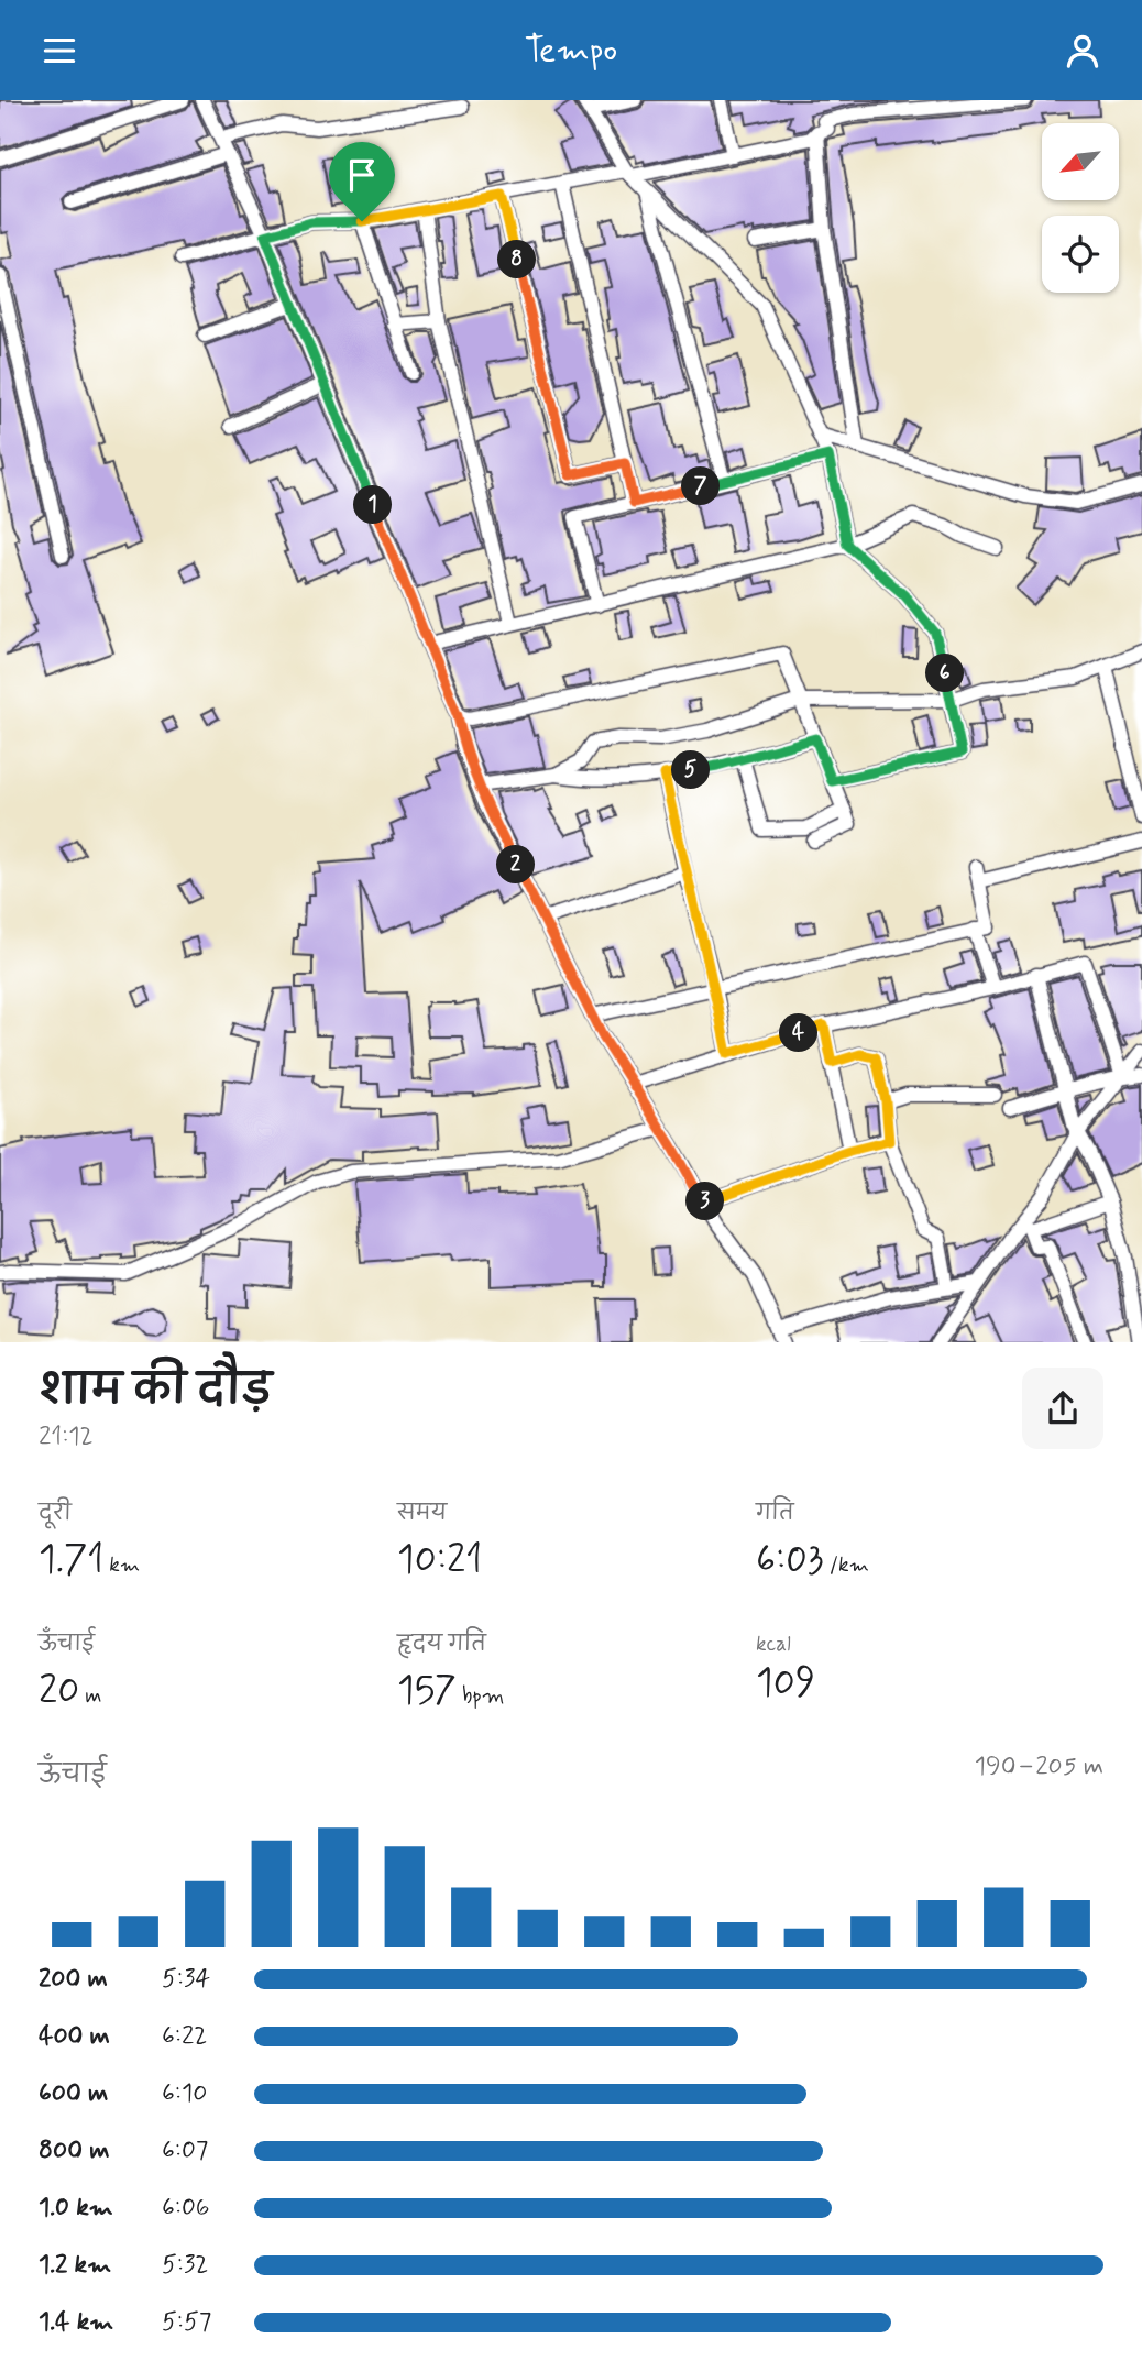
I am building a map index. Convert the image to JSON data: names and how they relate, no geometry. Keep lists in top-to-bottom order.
{
  "north": "bottom left",
  "page": {
    "header": "Tempo",
    "pins": [
      "8",
      "7",
      "1",
      "6",
      "5",
      "2",
      "4",
      "3"
    ],
    "heading": ["शाम की दौड़", "21:12"],
    "stats": [
      ["दूरी", "1.71 km"],
      ["समय", "10:21"],
      ["गति", "6:03 /km"],
      ["ऊँचाई", "20 m"],
      ["हृदय गति", "157 bpm"],
      ["kcal", "109"]
    ],
    "chart": ["ऊँचाई", "190–205 m"],
    "list": [
      {
        "name": "200 m",
        "note": "5:34"
      },
      {
        "name": "400 m",
        "note": "6:22"
      },
      {
        "name": "600 m",
        "note": "6:10"
      },
      {
        "name": "800 m",
        "note": "6:07"
      },
      {
        "name": "1.0 km",
        "note": "6:06"
      },
      {
        "name": "1.2 km",
        "note": "5:32"
      },
      {
        "name": "1.4 km",
        "note": "5:57"
      }
    ]
  }
}
